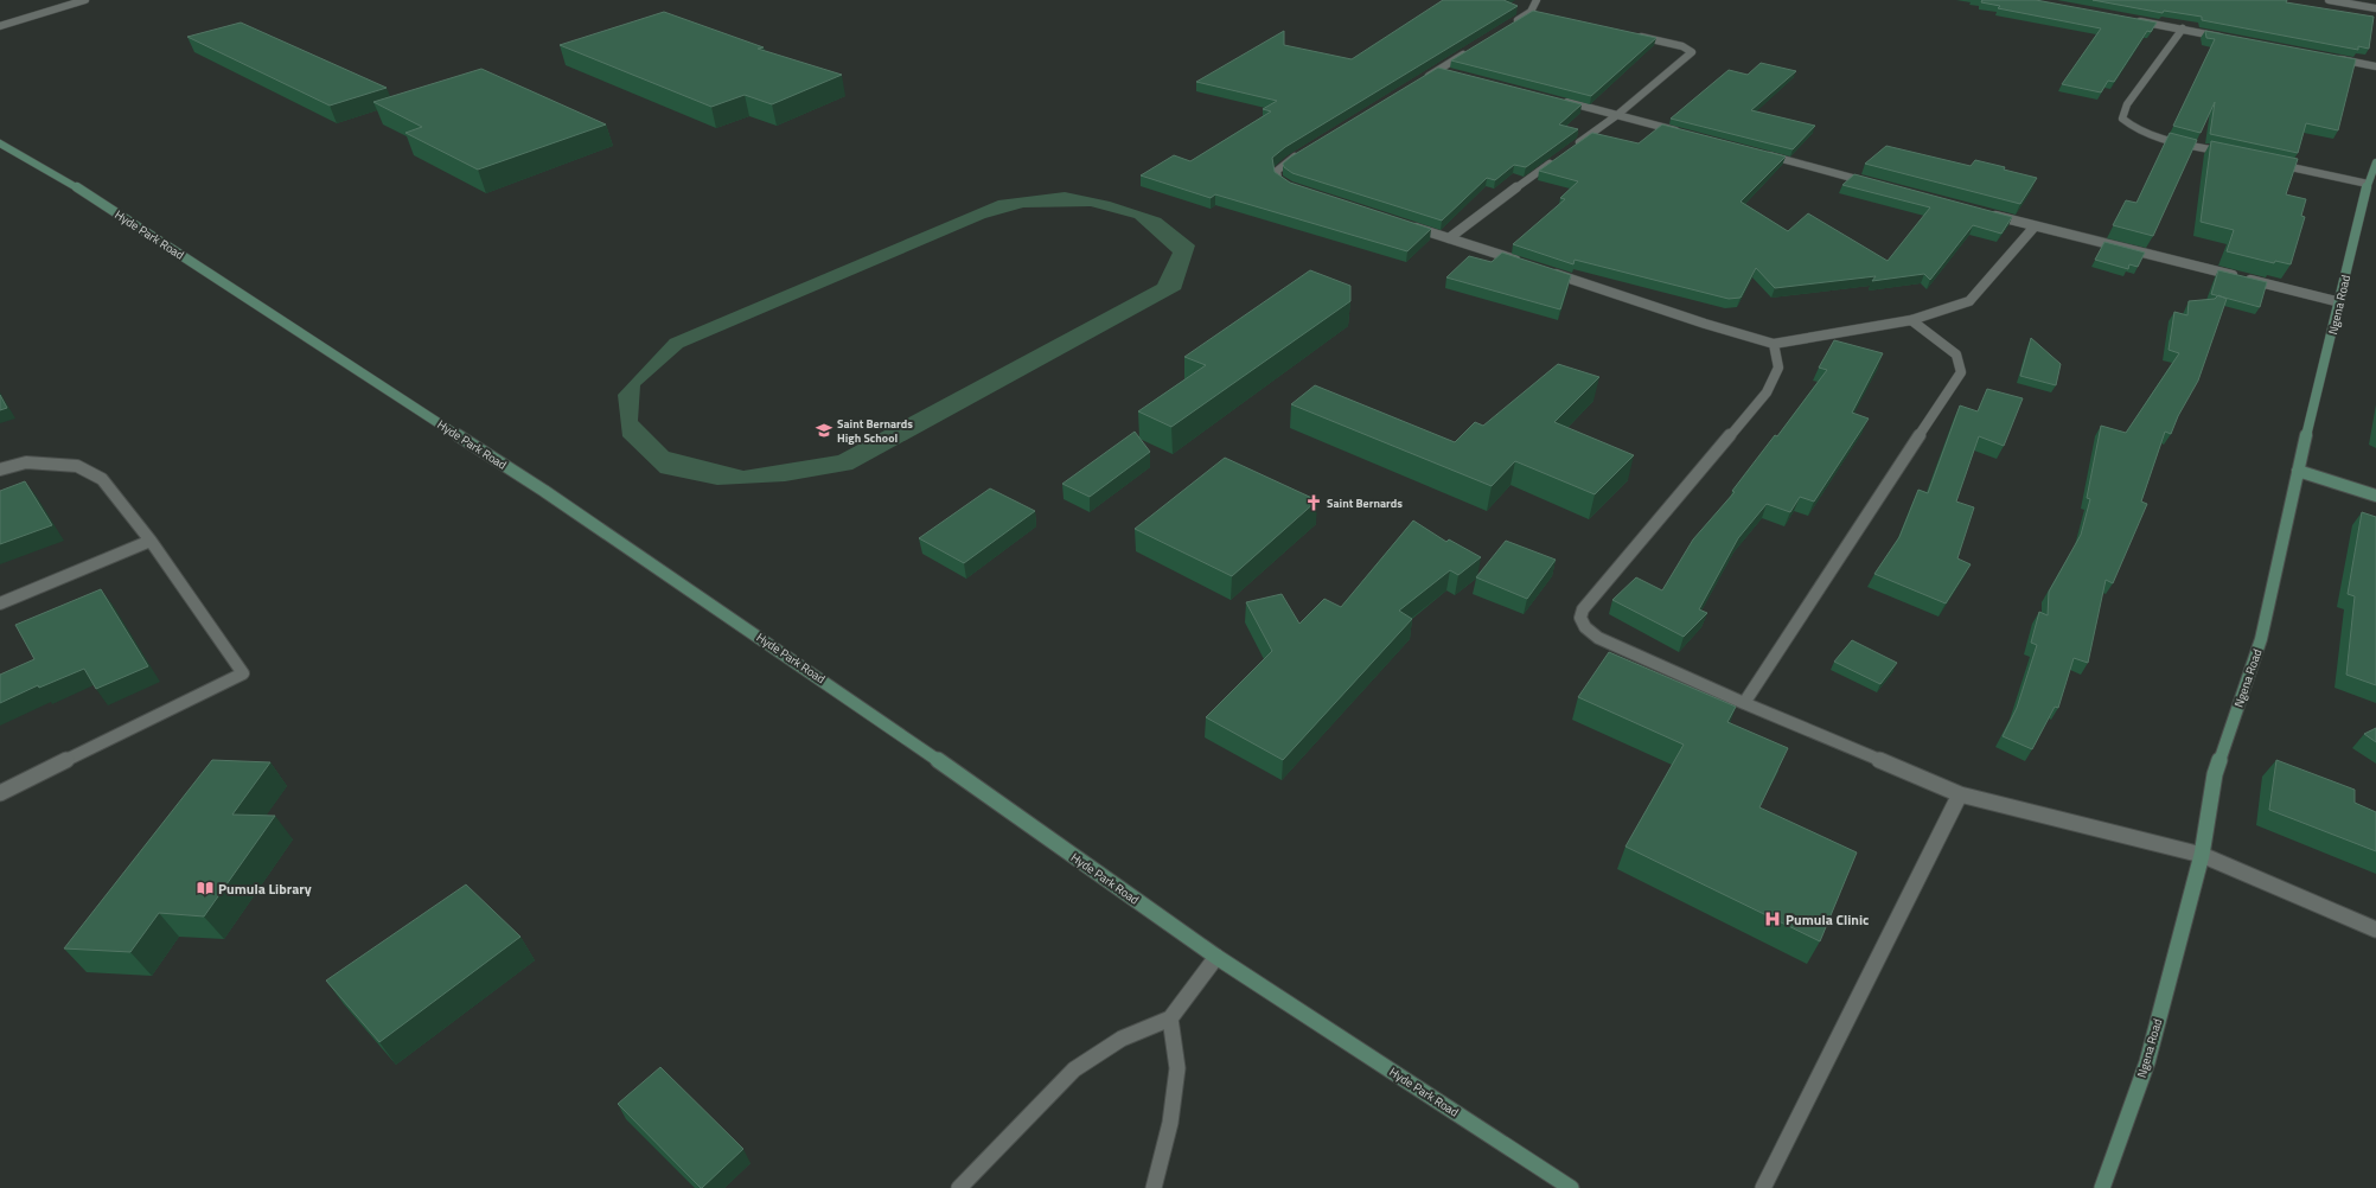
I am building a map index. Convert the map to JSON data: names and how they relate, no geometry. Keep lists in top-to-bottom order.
{
  "streets": {
    "street": ["Hyde Park Road", "Ngena Road"]
  },
  "places": {
    "school or university": ["Saint Bernards High School"],
    "church": ["Saint Bernards"],
    "library": ["Pumula Library"],
    "hospital": ["Pumula Clinic"]
  }
}
